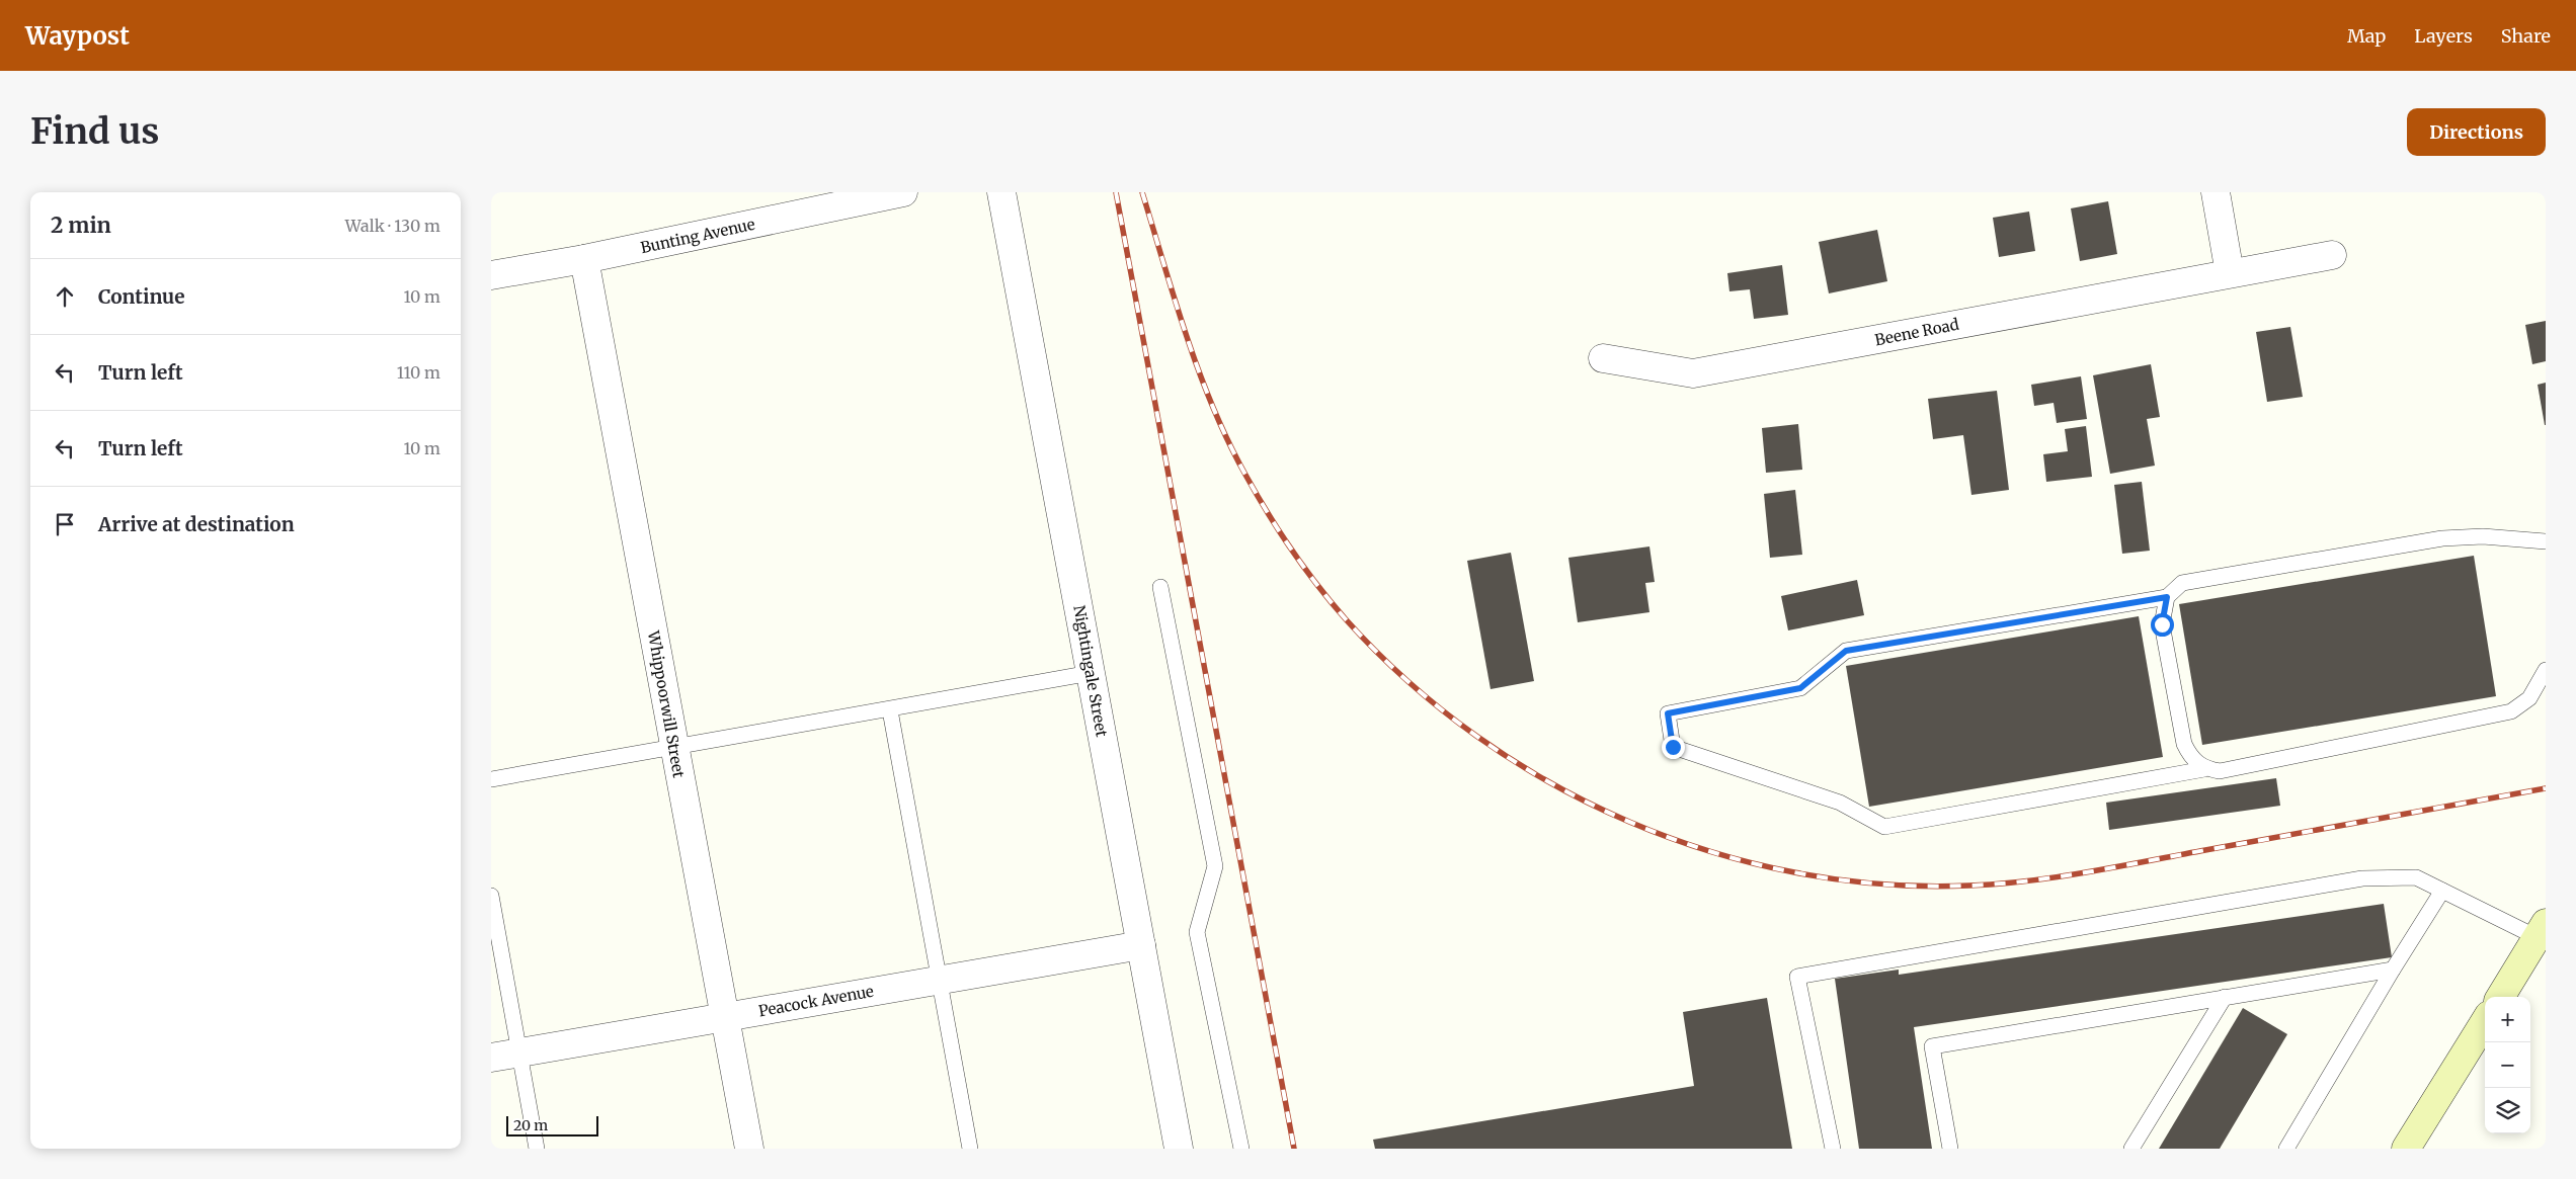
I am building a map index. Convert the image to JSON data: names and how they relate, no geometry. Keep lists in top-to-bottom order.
{
  "streets": {
    "street": [
      "Bunting Avenue",
      "Beene Road",
      "Nightingale Street",
      "Whippoorwill Street",
      "Peacock Avenue"
    ]
  },
  "crossings": [
    ["Bunting Avenue", "Whippoorwill Street"],
    ["Nightingale Street", "Peacock Avenue"],
    ["Whippoorwill Street", "Peacock Avenue"]
  ],
  "scale_bar": "20 m",
  "page": {
    "header": "Waypost",
    "nav": ["Map", "Layers", "Share"],
    "buttons": "Directions",
    "title": "Find us",
    "heading": ["2 min", "Walk · 130 m"],
    "list": [
      ["Continue", "10 m"],
      ["Turn left", "110 m"],
      ["Turn left", "10 m"],
      "Arrive at destination"
    ],
    "map_buttons": ["+", "−"],
    "scale": "20 m"
  }
}
